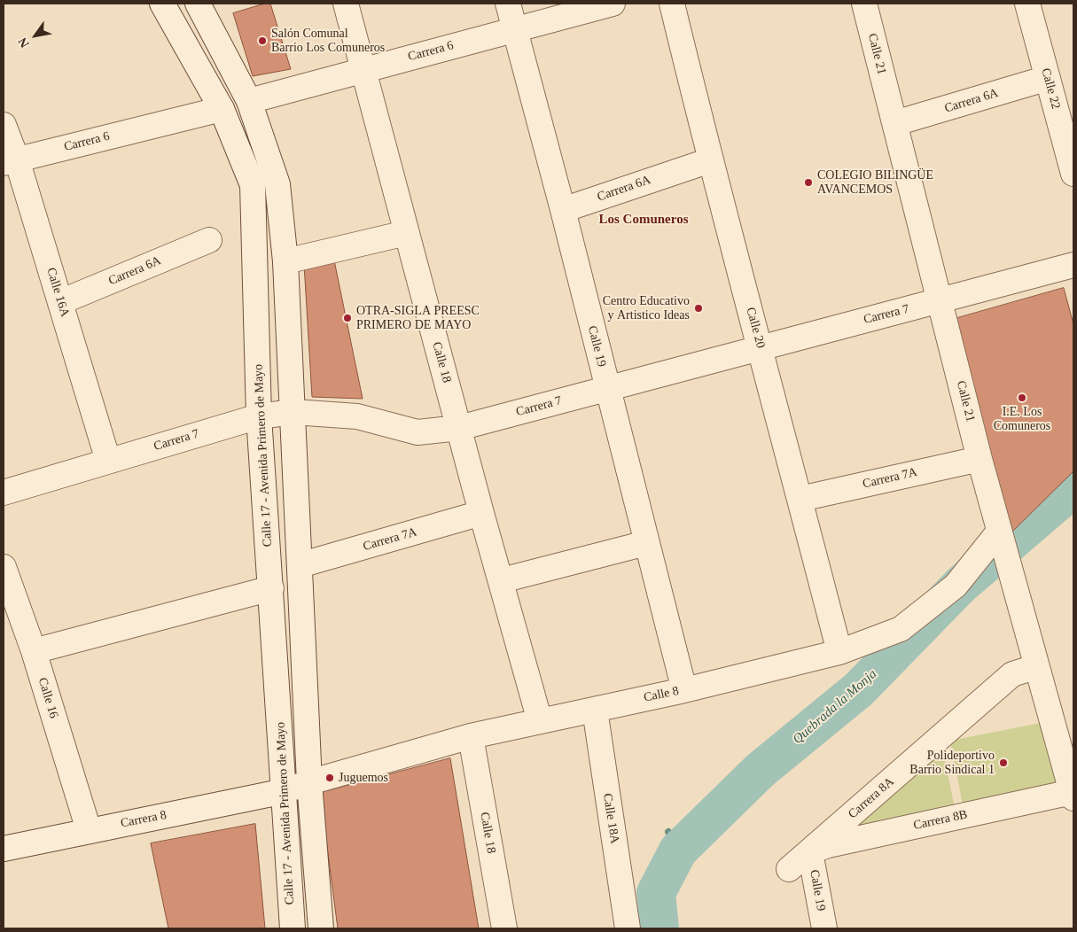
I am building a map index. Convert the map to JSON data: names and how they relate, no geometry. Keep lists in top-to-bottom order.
{
  "streets": {
    "street": [
      "Carrera 6",
      "Calle 21",
      "Calle 22",
      "Carrera 6A",
      "Calle 16A",
      "Carrera 7",
      "Calle 20",
      "Calle 19",
      "Calle 18",
      "Calle 17 - Avenida Primero de Mayo",
      "Carrera 7A",
      "Calle 8",
      "Calle 16",
      "Carrera 8A",
      "Calle 18A",
      "Carrera 8",
      "Carrera 8B"
    ]
  },
  "crossings": [
    ["Carrera 6", "Calle 16A"],
    ["Carrera 6", "Calle 19"],
    ["Carrera 6", "Calle 18"],
    ["Carrera 6", "Calle 17 - Avenida Primero de Mayo"],
    ["Calle 21", "Carrera 6A"],
    ["Calle 21", "Carrera 7"],
    ["Calle 21", "Carrera 7A"],
    ["Calle 21", "Calle 8"],
    ["Calle 21", "Carrera 8A"],
    ["Calle 21", "Carrera 8B"],
    ["Calle 22", "Carrera 6A"],
    ["Carrera 6A", "Calle 16A"],
    ["Carrera 6A", "Calle 20"],
    ["Carrera 6A", "Calle 19"],
    ["Calle 16A", "Carrera 7"],
    ["Carrera 7", "Calle 20"],
    ["Carrera 7", "Calle 19"],
    ["Carrera 7", "Calle 18"],
    ["Carrera 7", "Calle 17 - Avenida Primero de Mayo"],
    ["Calle 20", "Carrera 7A"],
    ["Calle 20", "Calle 8"],
    ["Calle 19", "Calle 8"],
    ["Calle 19", "Carrera 8A"],
    ["Calle 19", "Carrera 8B"],
    ["Calle 18", "Carrera 7A"],
    ["Calle 18", "Calle 8"],
    ["Calle 17 - Avenida Primero de Mayo", "Calle 8"],
    ["Calle 17 - Avenida Primero de Mayo", "Carrera 8"],
    ["Calle 8", "Calle 18A"],
    ["Calle 8", "Carrera 8"],
    ["Calle 16", "Carrera 8"],
    ["Carrera 8A", "Carrera 8B"]
  ],
  "districts": ["Los Comuneros"],
  "water": ["Quebrada la Monja"],
  "places": [
    "Salón Comunal Barrio Los Comuneros",
    "COLEGIO BILINGÜE AVANCEMOS",
    "Centro Educativo y Artistico Ideas",
    "OTRA-SIGLA PREESC PRIMERO DE MAYO",
    "I.E. Los Comuneros",
    "Polideportivo Barrio Sindical 1",
    "Juguemos"
  ],
  "north": "bottom left"
}
